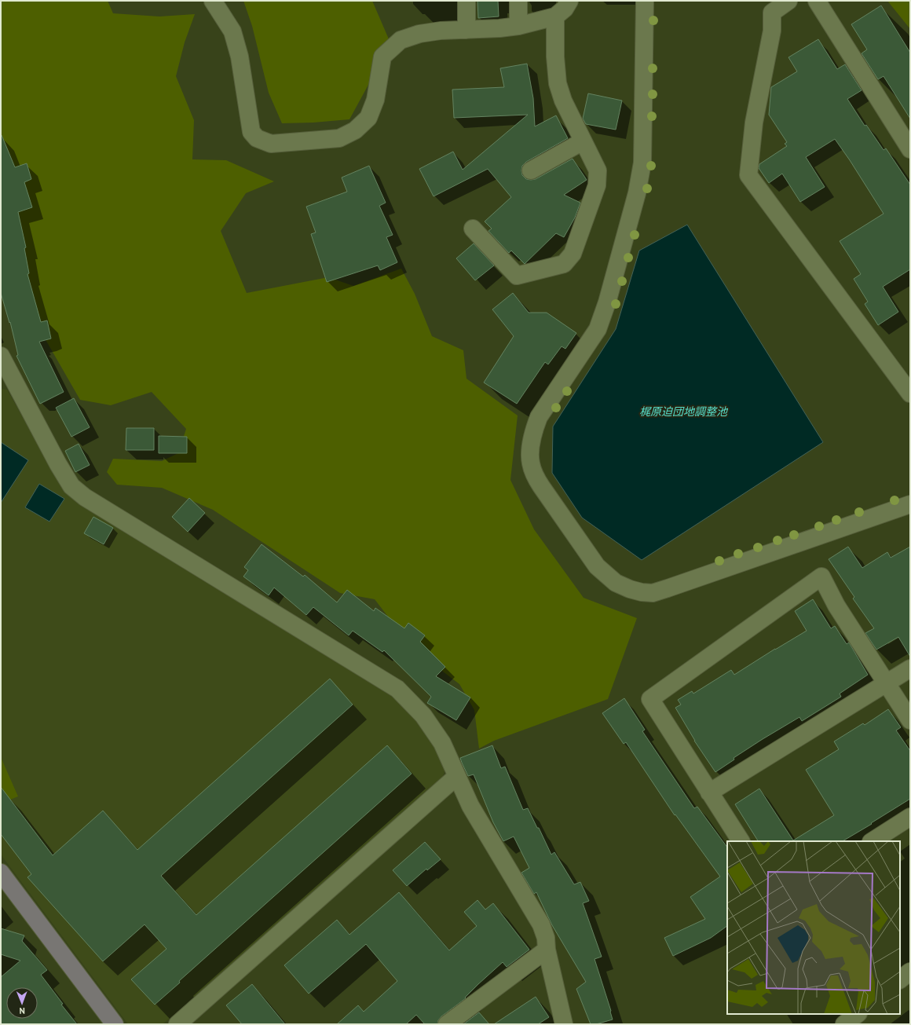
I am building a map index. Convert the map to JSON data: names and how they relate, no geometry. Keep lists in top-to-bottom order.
{
  "water": ["梶原迫団地調整池"],
  "north": "bottom"
}
